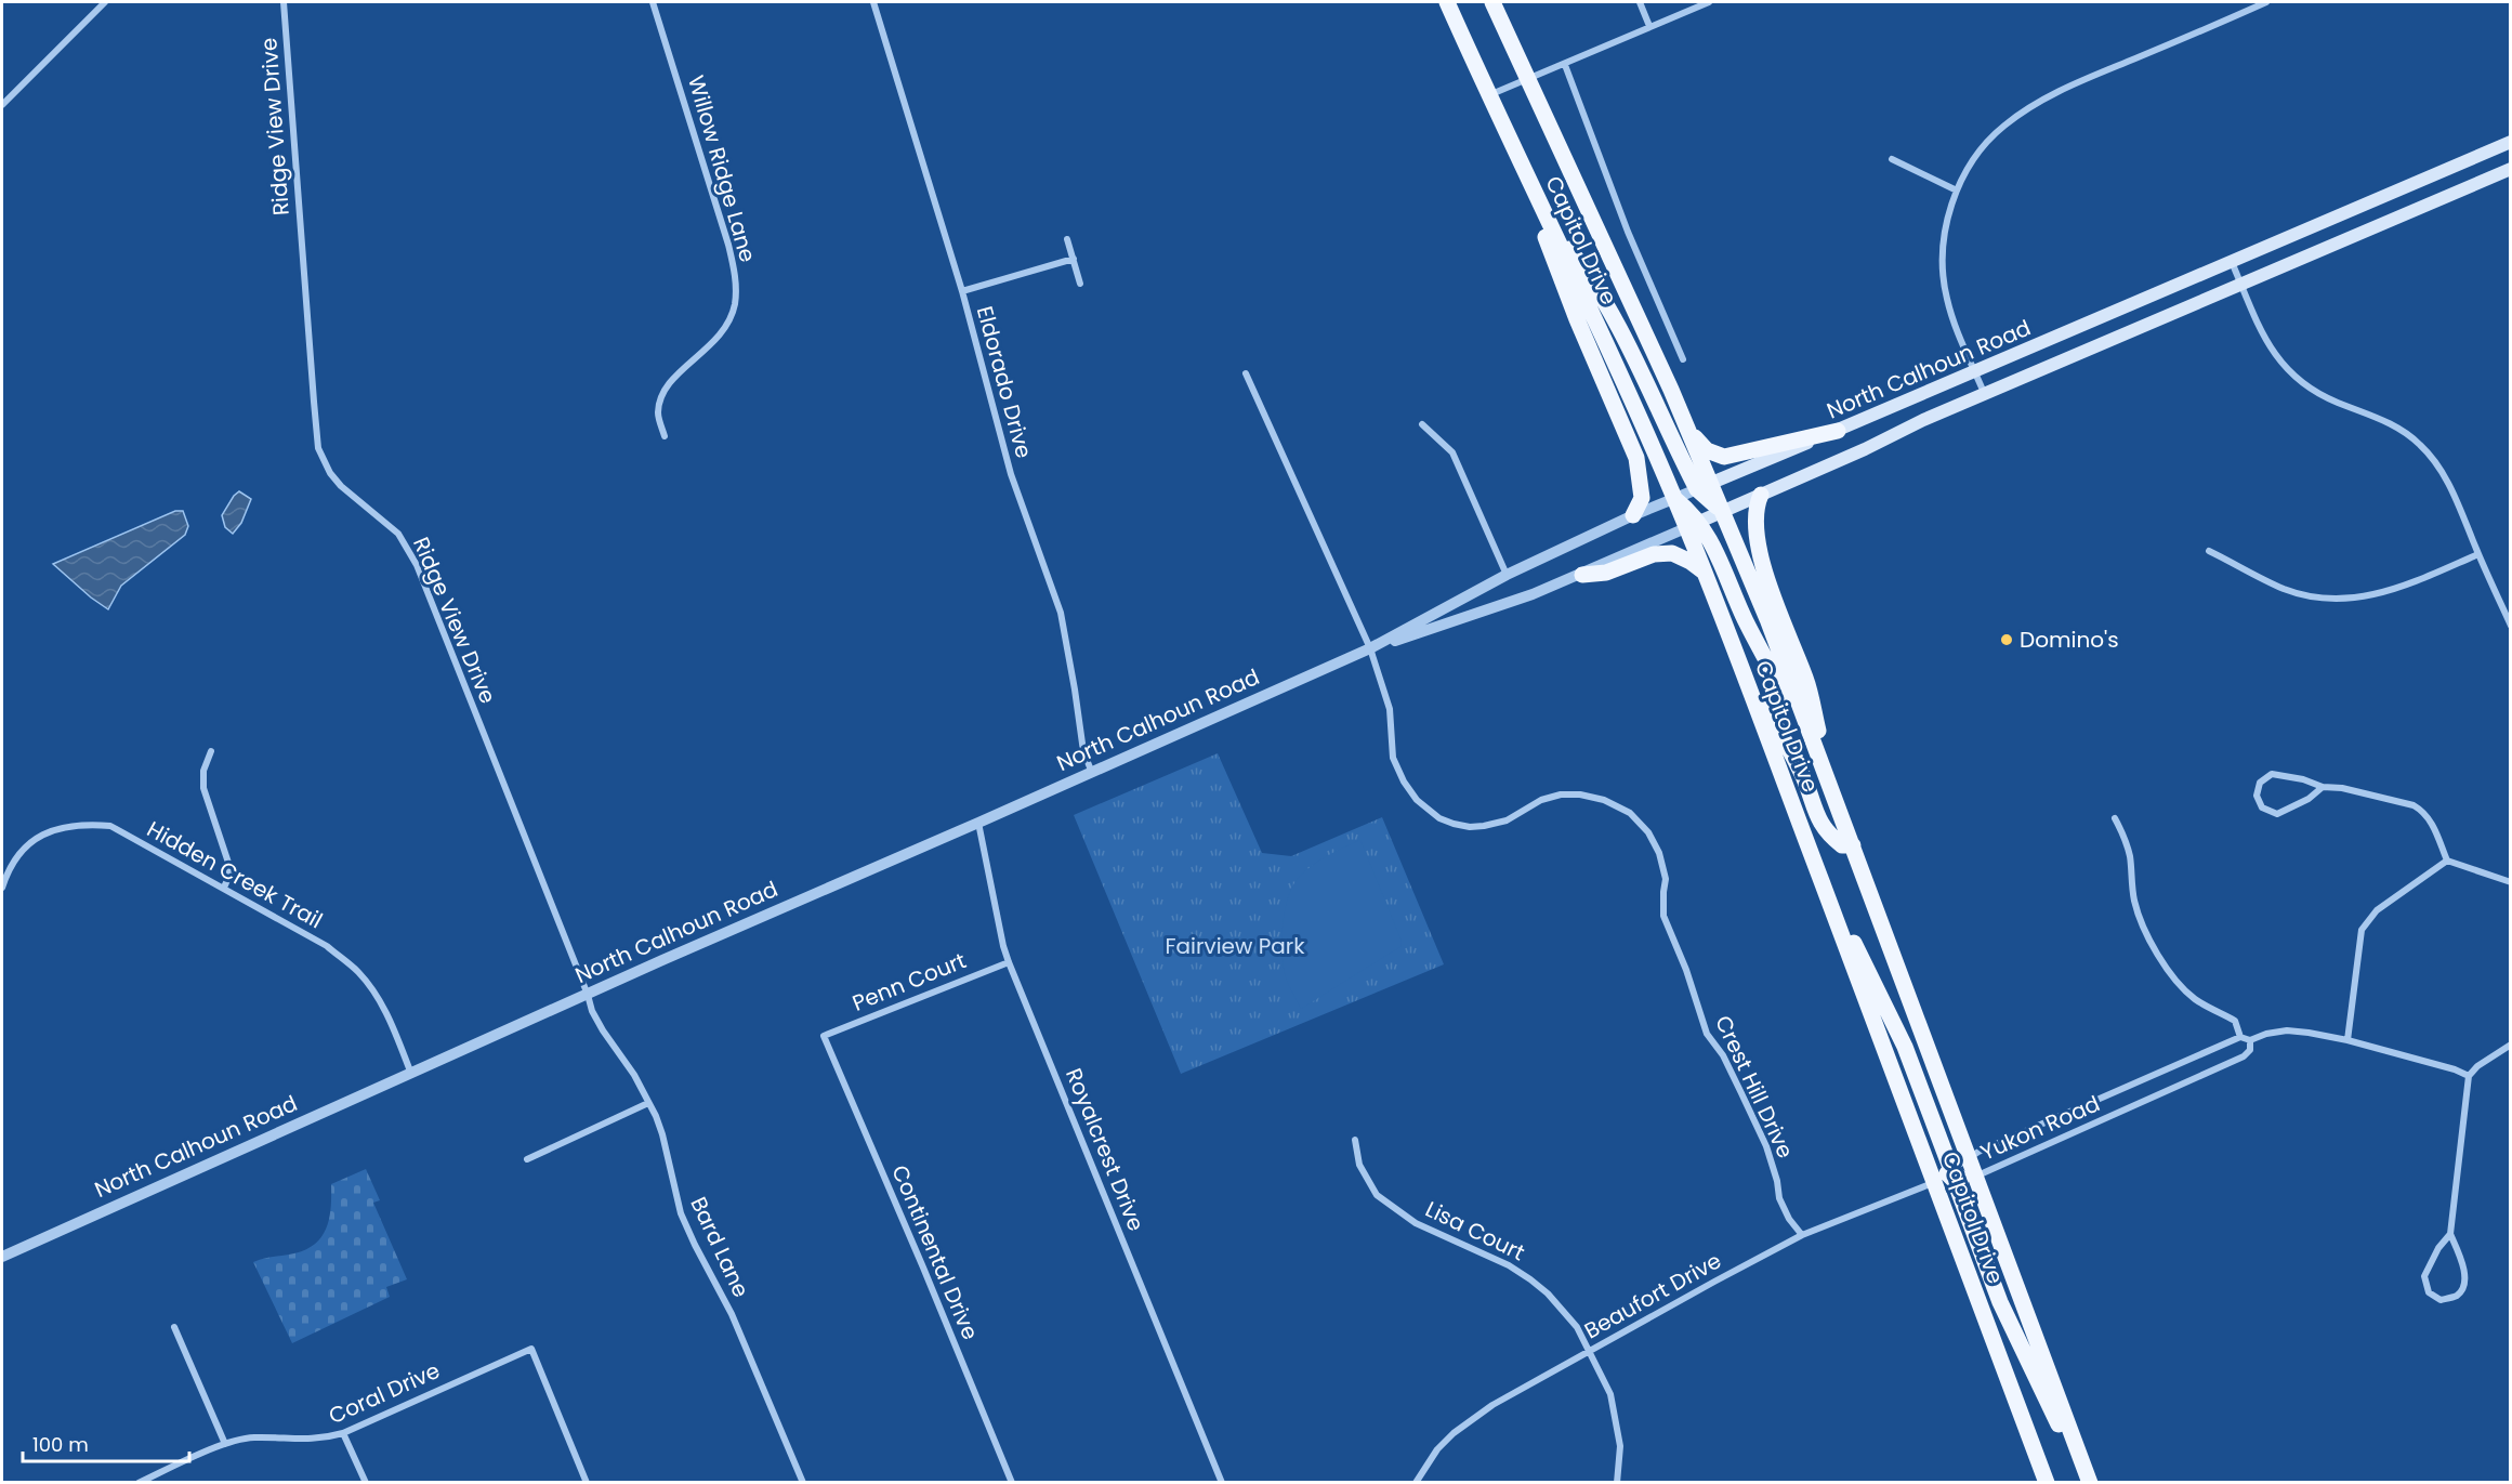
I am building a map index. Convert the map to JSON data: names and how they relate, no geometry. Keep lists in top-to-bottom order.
{
  "streets": {
    "main road": ["Capitol Drive", "North Calhoun Road"],
    "street": [
      "Ridge View Drive",
      "Willow Ridge Lane",
      "Eldorado Drive",
      "Hidden Creek Trail",
      "Penn Court",
      "Crest Hill Drive",
      "Yukon Road",
      "Royalcrest Drive",
      "Lisa Court",
      "Bard Lane",
      "Continental Drive",
      "Beaufort Drive",
      "Coral Drive"
    ]
  },
  "crossings": [
    ["Ridge View Drive", "North Calhoun Road"],
    ["Ridge View Drive", "Bard Lane"],
    ["Capitol Drive", "North Calhoun Road"],
    ["Capitol Drive", "Yukon Road"],
    ["Capitol Drive", "Beaufort Drive"],
    ["North Calhoun Road", "Eldorado Drive"],
    ["North Calhoun Road", "Hidden Creek Trail"],
    ["North Calhoun Road", "Crest Hill Drive"],
    ["North Calhoun Road", "Royalcrest Drive"],
    ["North Calhoun Road", "Bard Lane"],
    ["Penn Court", "Royalcrest Drive"],
    ["Penn Court", "Continental Drive"],
    ["Crest Hill Drive", "Beaufort Drive"],
    ["Yukon Road", "Beaufort Drive"],
    ["Lisa Court", "Beaufort Drive"]
  ],
  "parks": ["Fairview Park"],
  "places": ["Domino's"],
  "scale_bar": "100 m"
}
